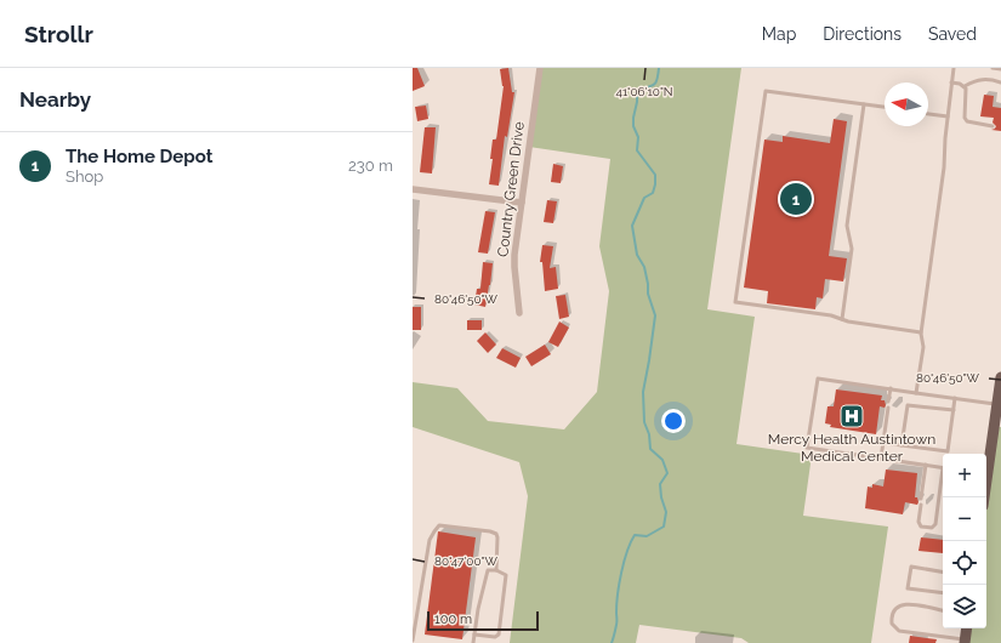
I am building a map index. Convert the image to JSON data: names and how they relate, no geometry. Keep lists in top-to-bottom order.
{
  "streets": {
    "street": ["Country Green Drive"]
  },
  "places": {
    "hospital": ["Mercy Health Austintown Medical Center"]
  },
  "scale_bar": "100 m",
  "north": "left",
  "page": {
    "header": "Strollr",
    "nav": ["Map", "Directions", "Saved"],
    "heading": "Nearby",
    "list": [
      {
        "mark": "1",
        "name": "The Home Depot",
        "note": "Shop",
        "value": "230 m"
      }
    ],
    "pins": "1",
    "map_buttons": ["+", "−"],
    "scale": "100 m"
  },
  "coordinates": ["41°06'10\"N", "80°46'50\"W", "80°47'00\"W"]
}
